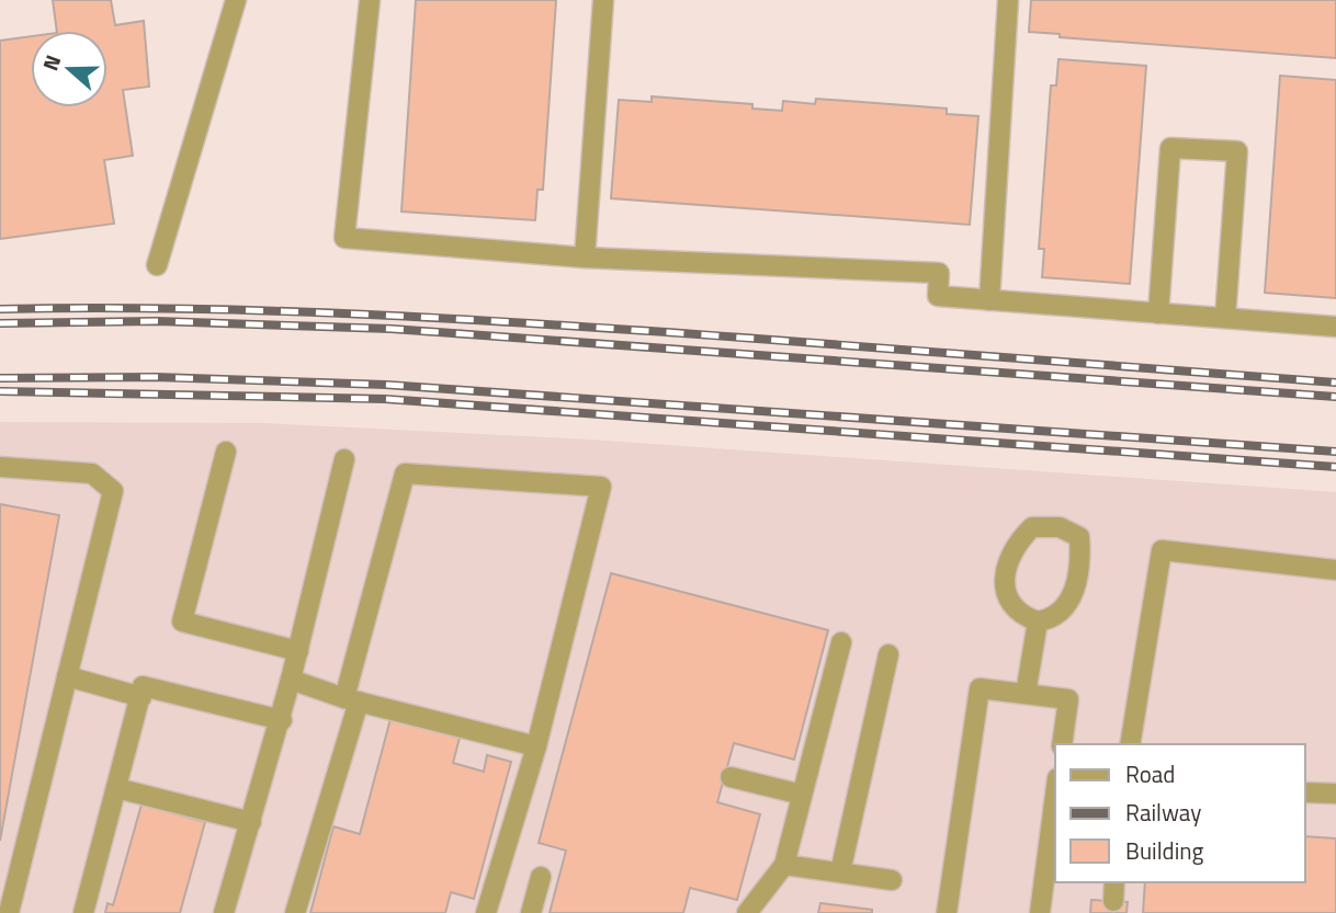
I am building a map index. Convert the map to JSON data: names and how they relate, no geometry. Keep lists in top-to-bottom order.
{
  "legend": ["Road", "Railway", "Building"],
  "north": "left"
}
